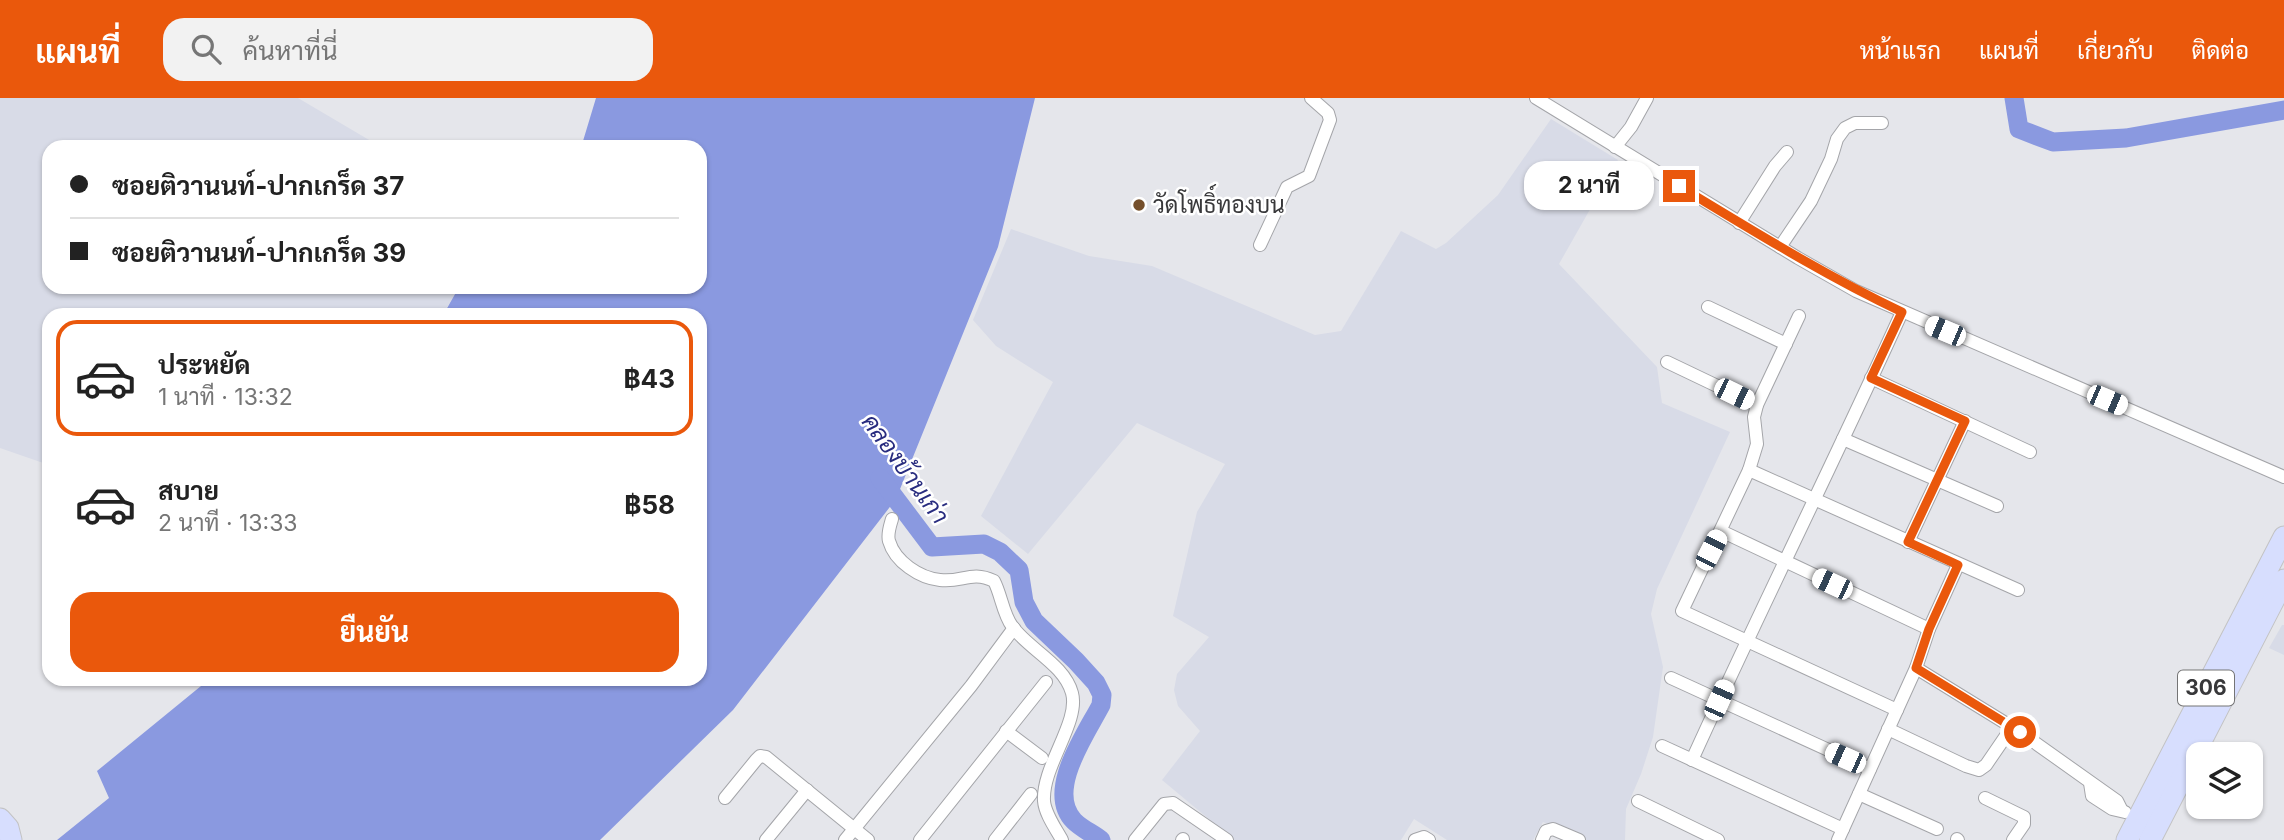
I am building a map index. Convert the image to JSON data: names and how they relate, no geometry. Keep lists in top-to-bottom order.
{
  "streets": {
    "main road": ["306"]
  },
  "water": ["คลองบ้านเก่า"],
  "places": ["วัดโพธิ์ทองบน"],
  "page": {
    "header": "แผนที่",
    "search": "ค้นหาที่นี่",
    "nav": [
      "หน้าแรก",
      "แผนที่",
      "เกี่ยวกับ",
      "ติดต่อ"
    ],
    "banner": ["ซอยติวานนท์-ปากเกร็ด 37", "ซอยติวานนท์-ปากเกร็ด 39"],
    "bubble": "2 นาที",
    "list": [
      {
        "name": "ประหยัด",
        "note": "1 นาที · 13:32",
        "value": "฿43"
      },
      {
        "name": "สบาย",
        "note": "2 นาที · 13:33",
        "value": "฿58"
      }
    ],
    "buttons": "ยืนยัน"
  }
}
